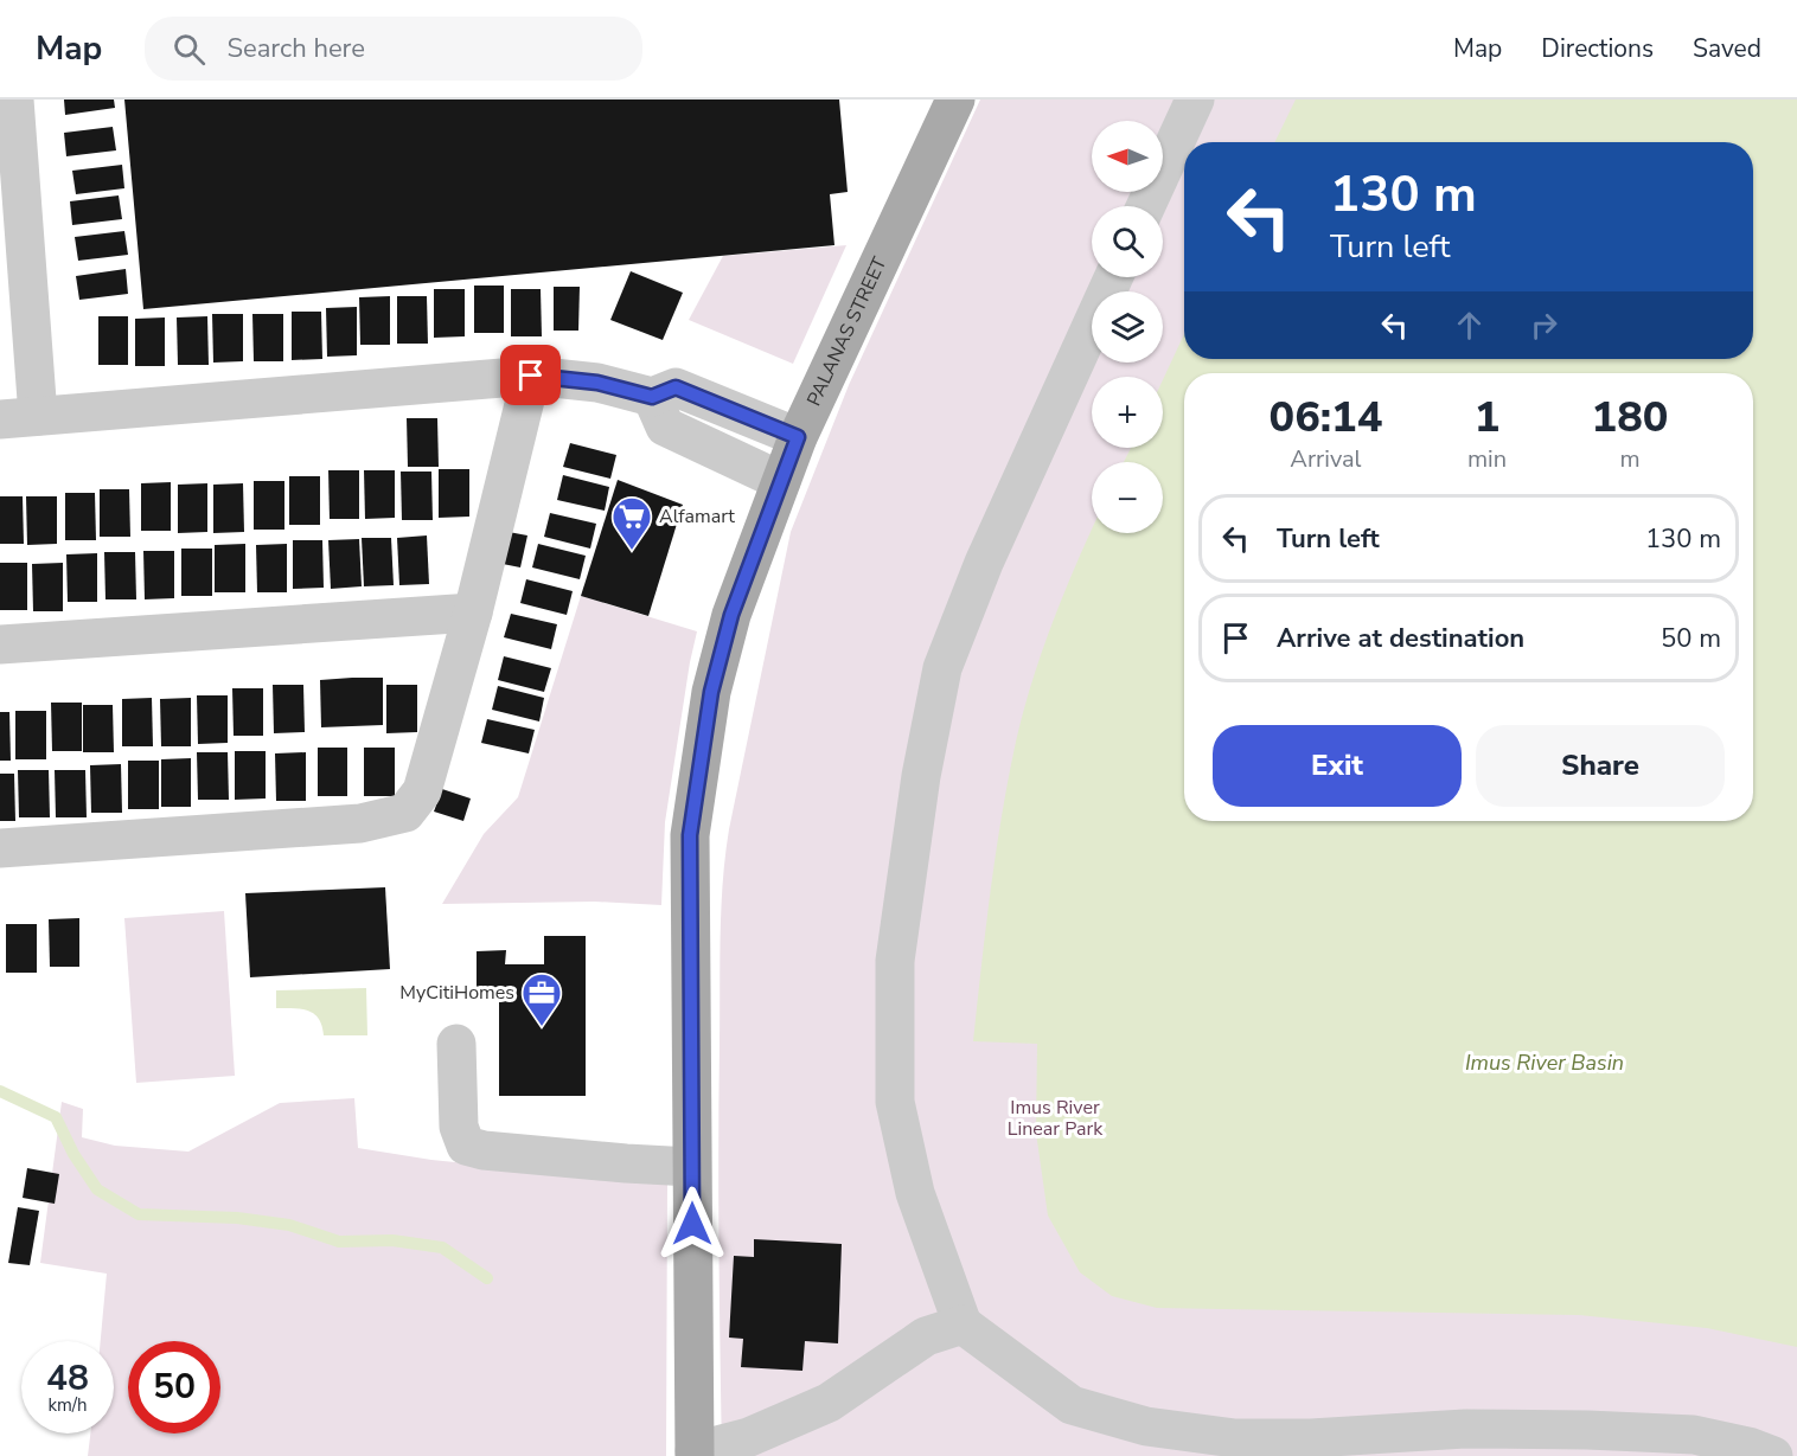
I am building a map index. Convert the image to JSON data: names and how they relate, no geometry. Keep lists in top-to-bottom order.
{
  "streets": {
    "main road": ["PALANAS STREET"]
  },
  "water": ["Imus River Basin"],
  "parks": ["Imus River Linear Park"],
  "places": {
    "supermarket": ["Alfamart"],
    "office": ["MyCitiHomes"]
  },
  "north": "left",
  "page": {
    "header": "Map",
    "search": "Search here",
    "nav": ["Map", "Directions", "Saved"],
    "map_buttons": ["+", "−"],
    "turn": ["130 m", "Turn left"],
    "eta": [
      "06:14",
      "Arrival",
      "1",
      "min",
      "180",
      "m"
    ],
    "list": [
      {
        "name": "Turn left",
        "value": "130 m"
      },
      {
        "name": "Arrive at destination",
        "value": "50 m"
      }
    ],
    "buttons": ["Exit", "Share"],
    "speed": "48 km/h",
    "limit": "50"
  }
}
